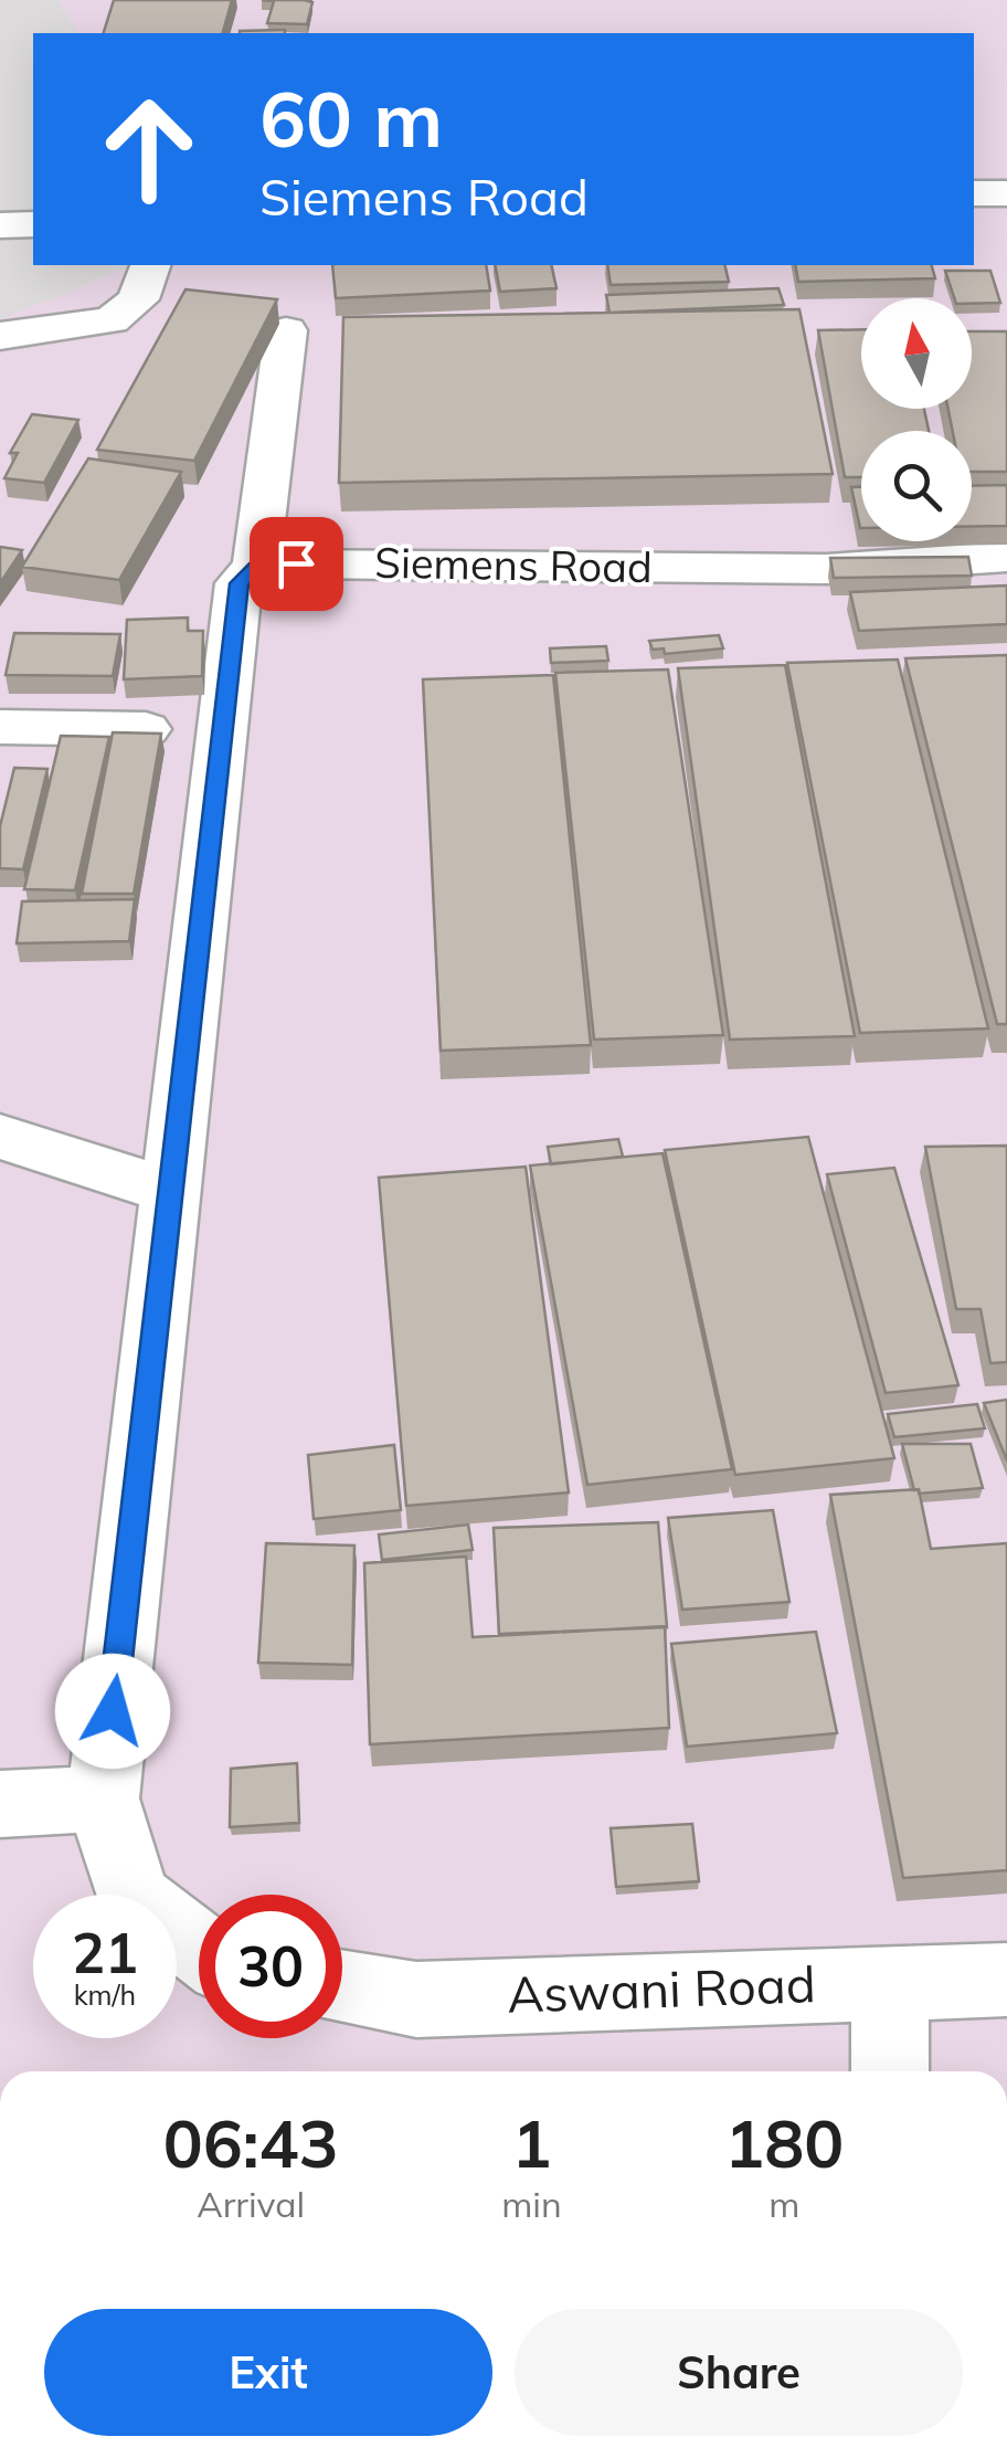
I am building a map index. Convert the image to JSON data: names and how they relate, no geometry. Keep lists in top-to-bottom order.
{
  "streets": {
    "street": ["Siemens Road", "Aswani Road"]
  },
  "north": "top",
  "page": {
    "turn": ["60 m", "Siemens Road"],
    "speed": "21 km/h",
    "limit": "30",
    "eta": [
      "06:43",
      "Arrival",
      "1",
      "min",
      "180",
      "m"
    ],
    "buttons": ["Exit", "Share"]
  }
}
